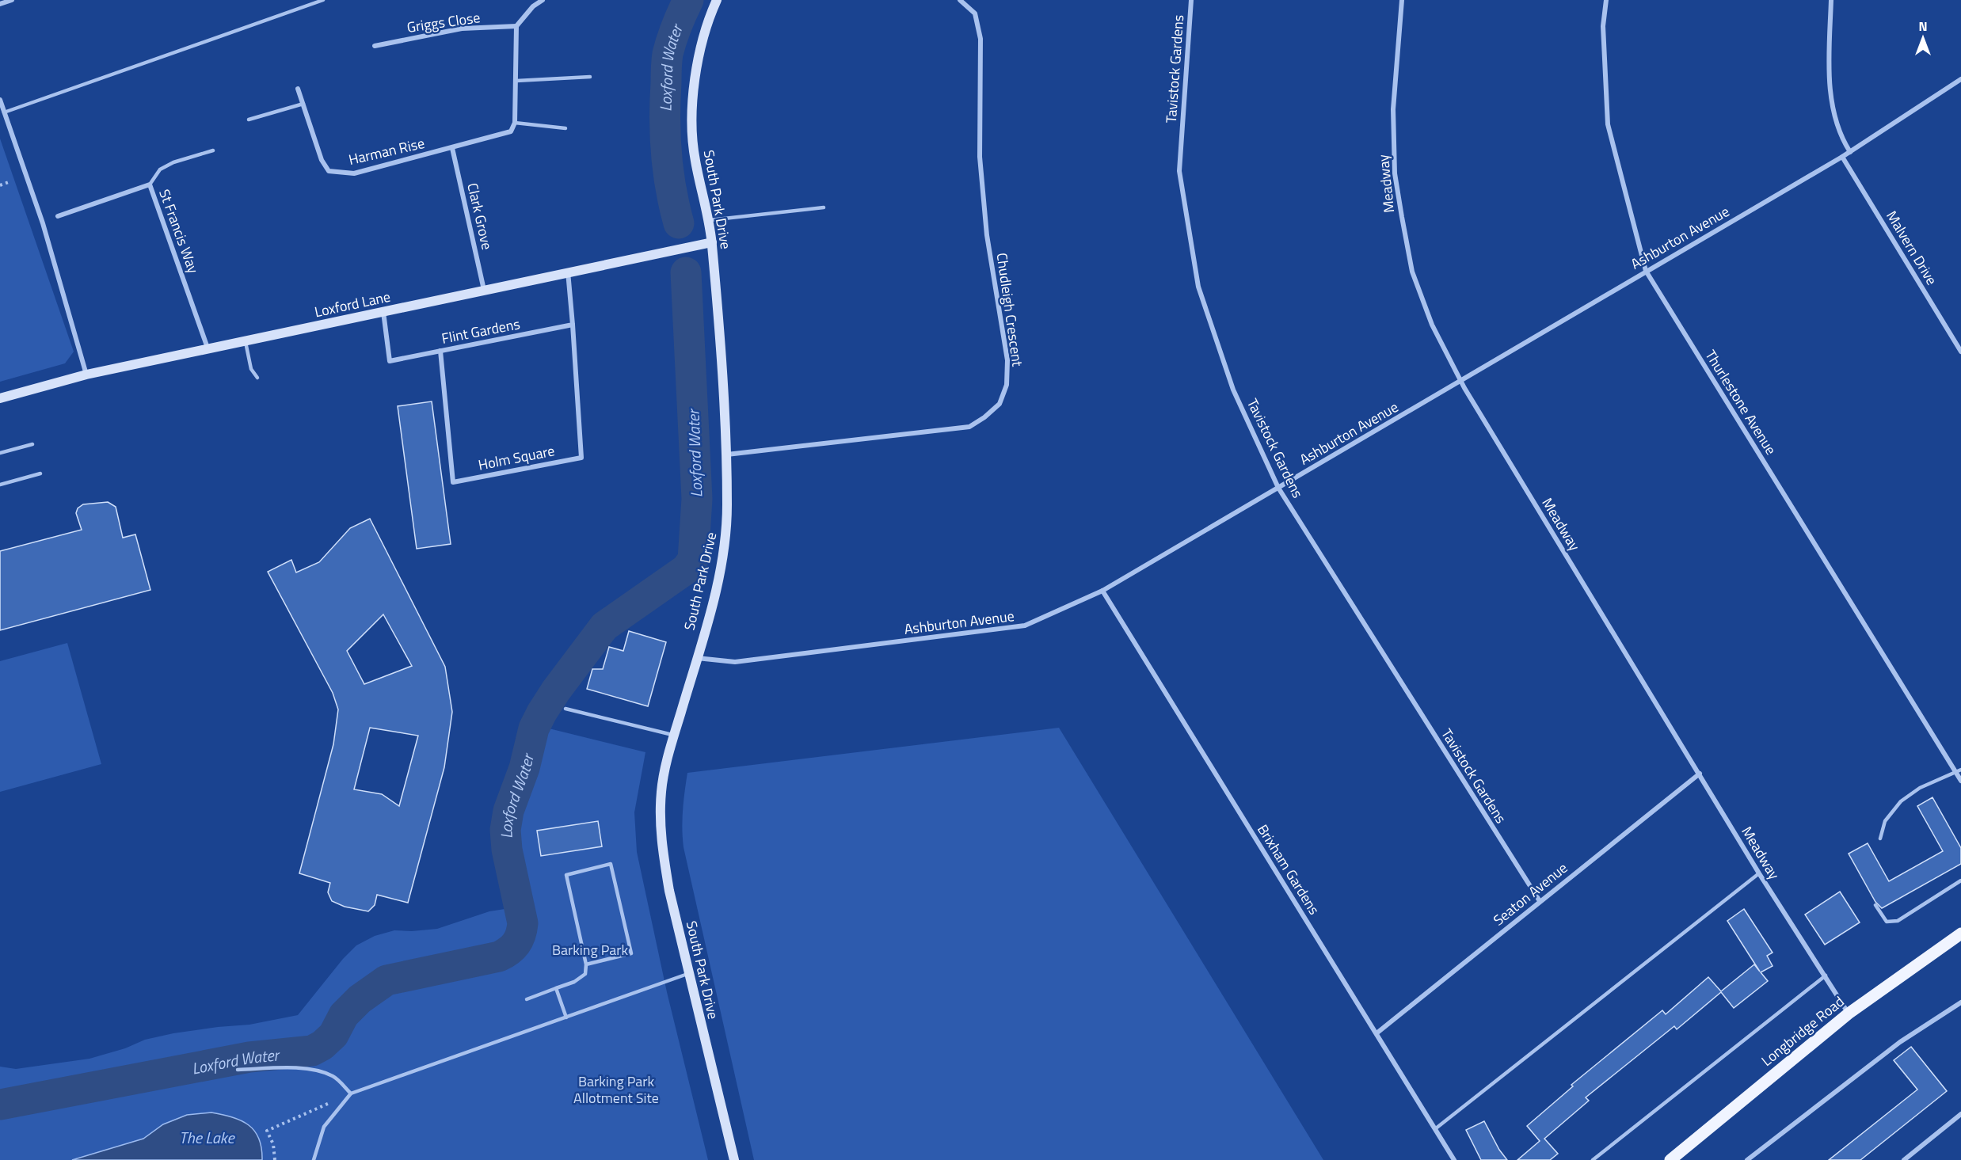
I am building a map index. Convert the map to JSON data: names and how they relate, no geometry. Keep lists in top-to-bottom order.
{
  "streets": {
    "main road": ["Longbridge Road"],
    "street": [
      "Griggs Close",
      "Tavistock Gardens",
      "Harman Rise",
      "Meadway",
      "South Park Drive",
      "Clark Grove",
      "St Francis Way",
      "Ashburton Avenue",
      "Malvern Drive",
      "Loxford Lane",
      "Chudleigh Crescent",
      "Flint Gardens",
      "Thurlestone Avenue",
      "Holm Square",
      "Brixham Gardens",
      "Seaton Avenue"
    ]
  },
  "crossings": [
    ["Tavistock Gardens", "Ashburton Avenue"],
    ["Tavistock Gardens", "Seaton Avenue"],
    ["Harman Rise", "Clark Grove"],
    ["Meadway", "Ashburton Avenue"],
    ["Meadway", "Seaton Avenue"],
    ["Meadway", "Longbridge Road"],
    ["South Park Drive", "Ashburton Avenue"],
    ["South Park Drive", "Loxford Lane"],
    ["South Park Drive", "Chudleigh Crescent"],
    ["Clark Grove", "Loxford Lane"],
    ["St Francis Way", "Loxford Lane"],
    ["Ashburton Avenue", "Malvern Drive"],
    ["Ashburton Avenue", "Thurlestone Avenue"],
    ["Ashburton Avenue", "Brixham Gardens"],
    ["Loxford Lane", "Flint Gardens"],
    ["Flint Gardens", "Holm Square"],
    ["Brixham Gardens", "Seaton Avenue"]
  ],
  "water": ["Loxford Water", "The Lake"],
  "parks": ["Barking Park", "Barking Park Allotment Site"],
  "north": "top"
}
